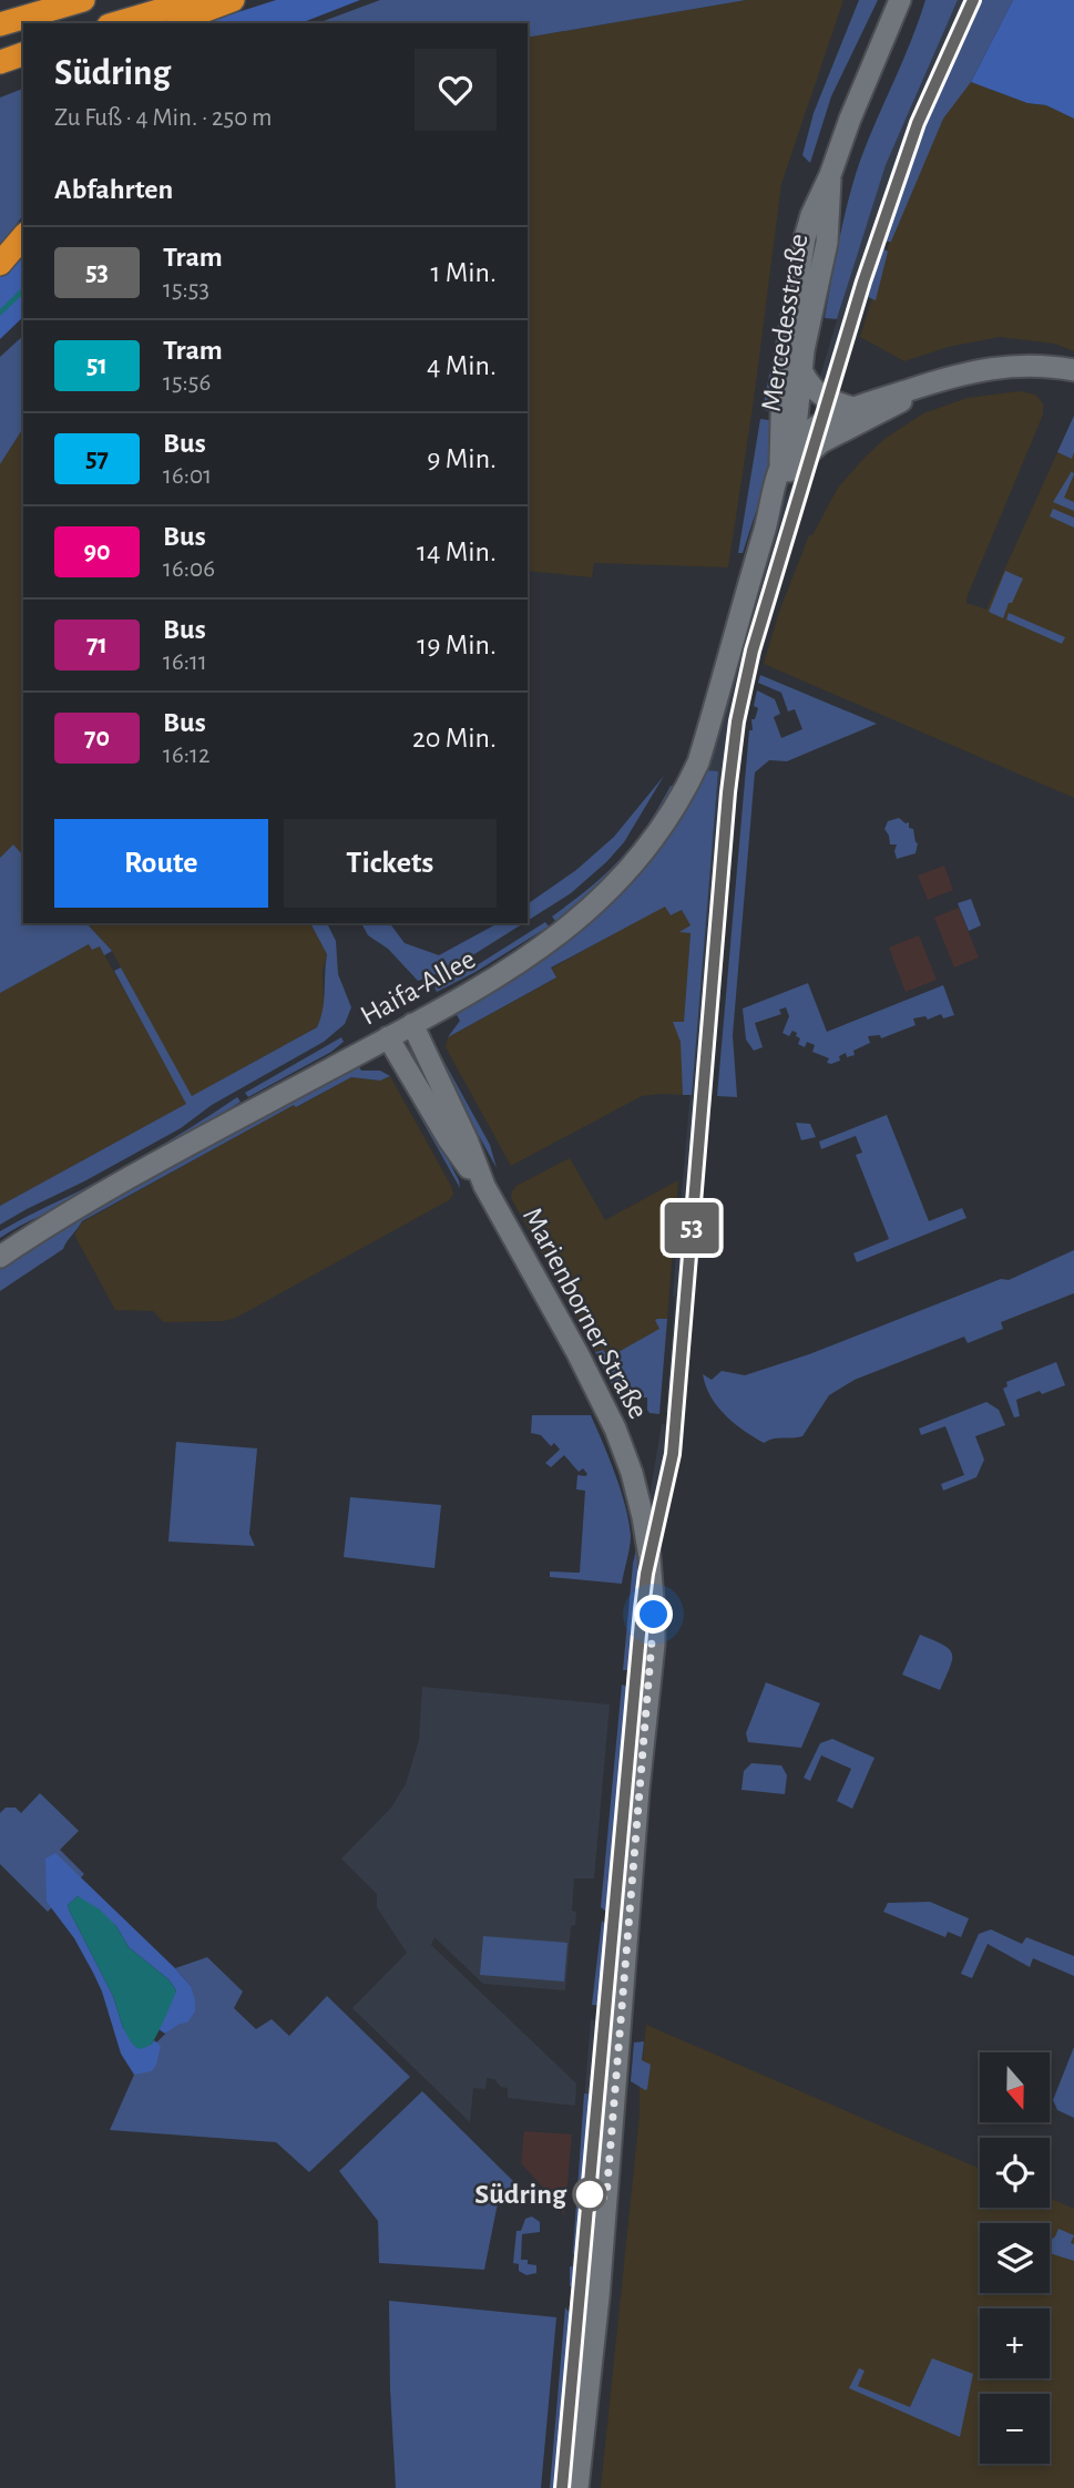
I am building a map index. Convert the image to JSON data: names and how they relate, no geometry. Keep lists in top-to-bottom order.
{
  "streets": {
    "street": ["Mercedesstraße", "Haifa-Allee", "Marienborner Straße"]
  },
  "crossings": [
    ["Mercedesstraße", "Haifa-Allee"],
    ["Haifa-Allee", "Marienborner Straße"]
  ],
  "places": ["Südring"],
  "lines": ["tram line 53"],
  "north": "bottom",
  "page": {
    "on_map": "53",
    "heading": [
      ["Südring", "Zu Fuß · 4 Min. · 250 m"],
      "Abfahrten"
    ],
    "list": [
      {
        "mark": "53",
        "name": "Tram",
        "note": "15:53",
        "value": "1 Min."
      },
      {
        "mark": "51",
        "name": "Tram",
        "note": "15:56",
        "value": "4 Min."
      },
      {
        "mark": "57",
        "name": "Bus",
        "note": "16:01",
        "value": "9 Min."
      },
      {
        "mark": "90",
        "name": "Bus",
        "note": "16:06",
        "value": "14 Min."
      },
      {
        "mark": "71",
        "name": "Bus",
        "note": "16:11",
        "value": "19 Min."
      },
      {
        "mark": "70",
        "name": "Bus",
        "note": "16:12",
        "value": "20 Min."
      }
    ],
    "buttons": ["Route", "Tickets"],
    "map_buttons": ["+", "−"]
  }
}
